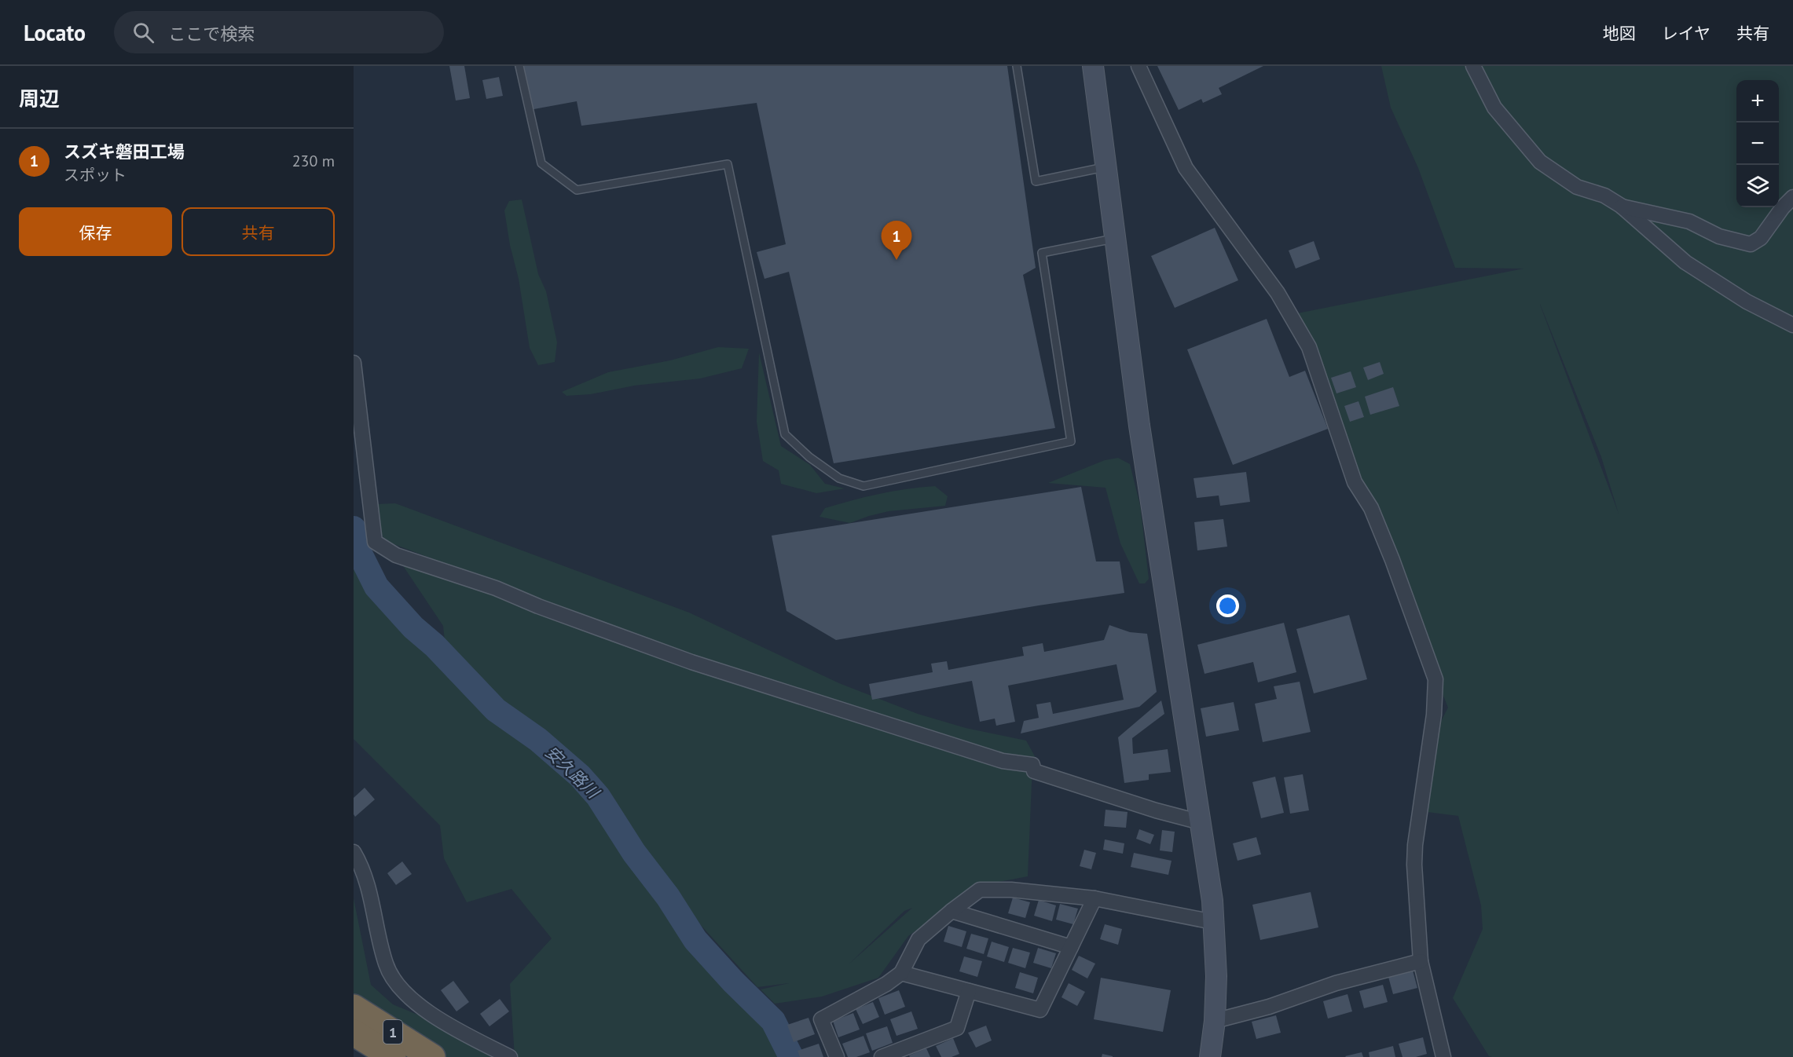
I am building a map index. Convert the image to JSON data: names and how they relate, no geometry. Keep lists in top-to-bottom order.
{
  "streets": {
    "highway": ["1"]
  },
  "water": ["安久路川"],
  "page": {
    "header": "Locato",
    "search": "ここで検索",
    "nav": ["地図", "レイヤ", "共有"],
    "heading": "周辺",
    "map_buttons": ["+", "−"],
    "list": [
      {
        "mark": "1",
        "name": "スズキ磐田工場",
        "note": "スポット",
        "value": "230 m"
      }
    ],
    "buttons": ["保存", "共有"],
    "pins": "1"
  }
}
